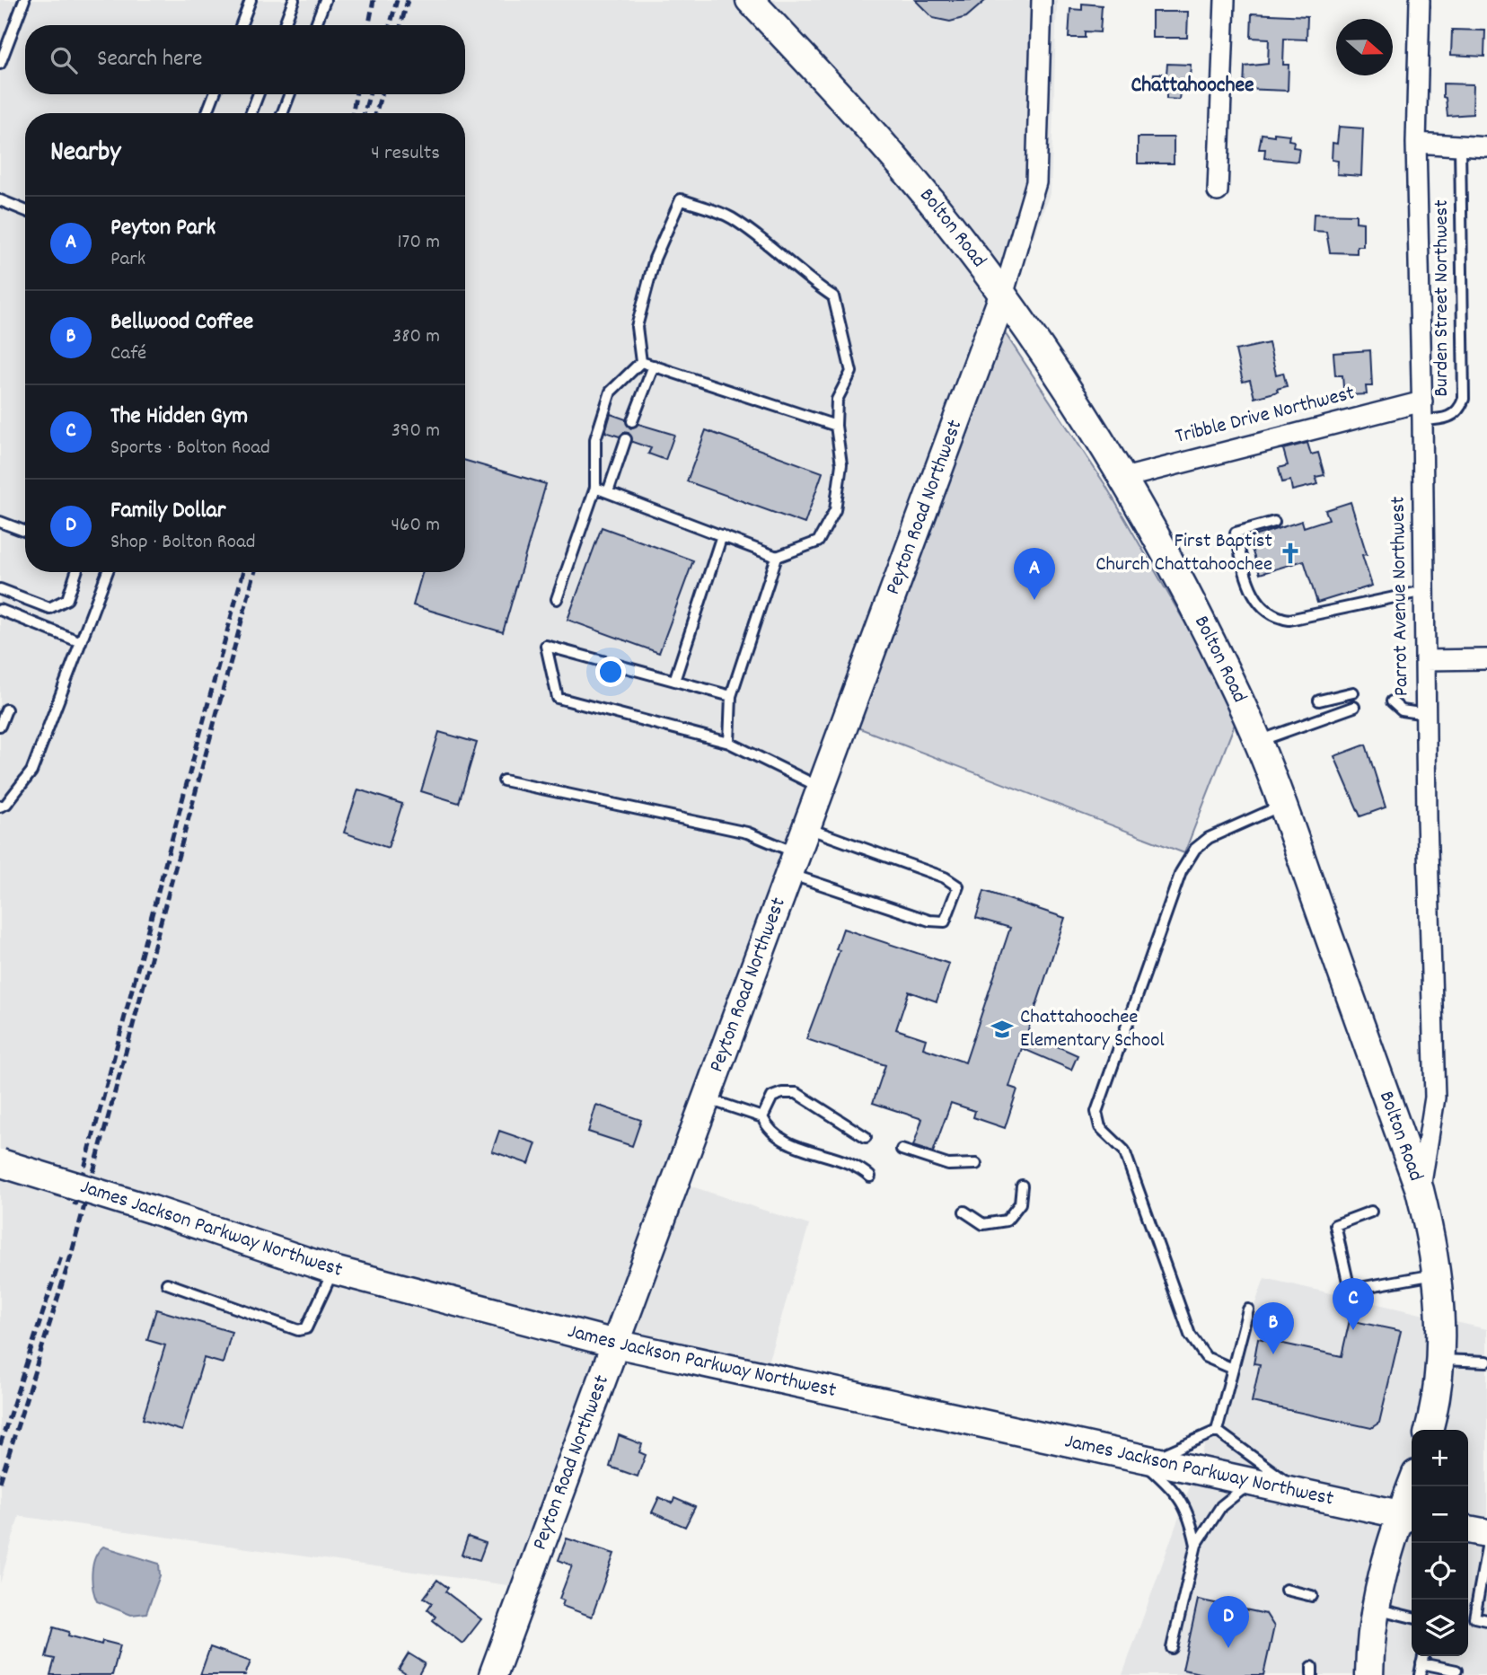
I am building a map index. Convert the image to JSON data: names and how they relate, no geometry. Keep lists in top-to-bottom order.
{
  "streets": {
    "main road": ["Bolton Road", "Peyton Road Northwest", "James Jackson Parkway Northwest"],
    "street": ["Tribble Drive Northwest", "Parrot Avenue Northwest"],
    "lane": ["Burden Street Northwest"]
  },
  "crossings": [
    ["Bolton Road", "Tribble Drive Northwest"],
    ["Bolton Road", "Peyton Road Northwest"],
    ["Bolton Road", "Parrot Avenue Northwest"],
    ["Burden Street Northwest", "Tribble Drive Northwest"],
    ["Burden Street Northwest", "Parrot Avenue Northwest"],
    ["Tribble Drive Northwest", "Parrot Avenue Northwest"],
    ["Peyton Road Northwest", "James Jackson Parkway Northwest"]
  ],
  "districts": ["Chattahoochee"],
  "places": {
    "church": ["First Baptist Church Chattahoochee"],
    "school or university": ["Chattahoochee Elementary School"]
  },
  "north": "right",
  "page": {
    "search": "Search here",
    "heading": ["Nearby", "4 results"],
    "list": [
      {
        "mark": "A",
        "name": "Peyton Park",
        "note": "Park",
        "value": "170 m"
      },
      {
        "mark": "B",
        "name": "Bellwood Coffee",
        "note": "Café",
        "value": "380 m"
      },
      {
        "mark": "C",
        "name": "The Hidden Gym",
        "note": "Sports · Bolton Road",
        "value": "390 m"
      },
      {
        "mark": "D",
        "name": "Family Dollar",
        "note": "Shop · Bolton Road",
        "value": "460 m"
      }
    ],
    "pins": [
      "A",
      "C",
      "B",
      "D"
    ],
    "map_buttons": ["+", "−"]
  }
}
